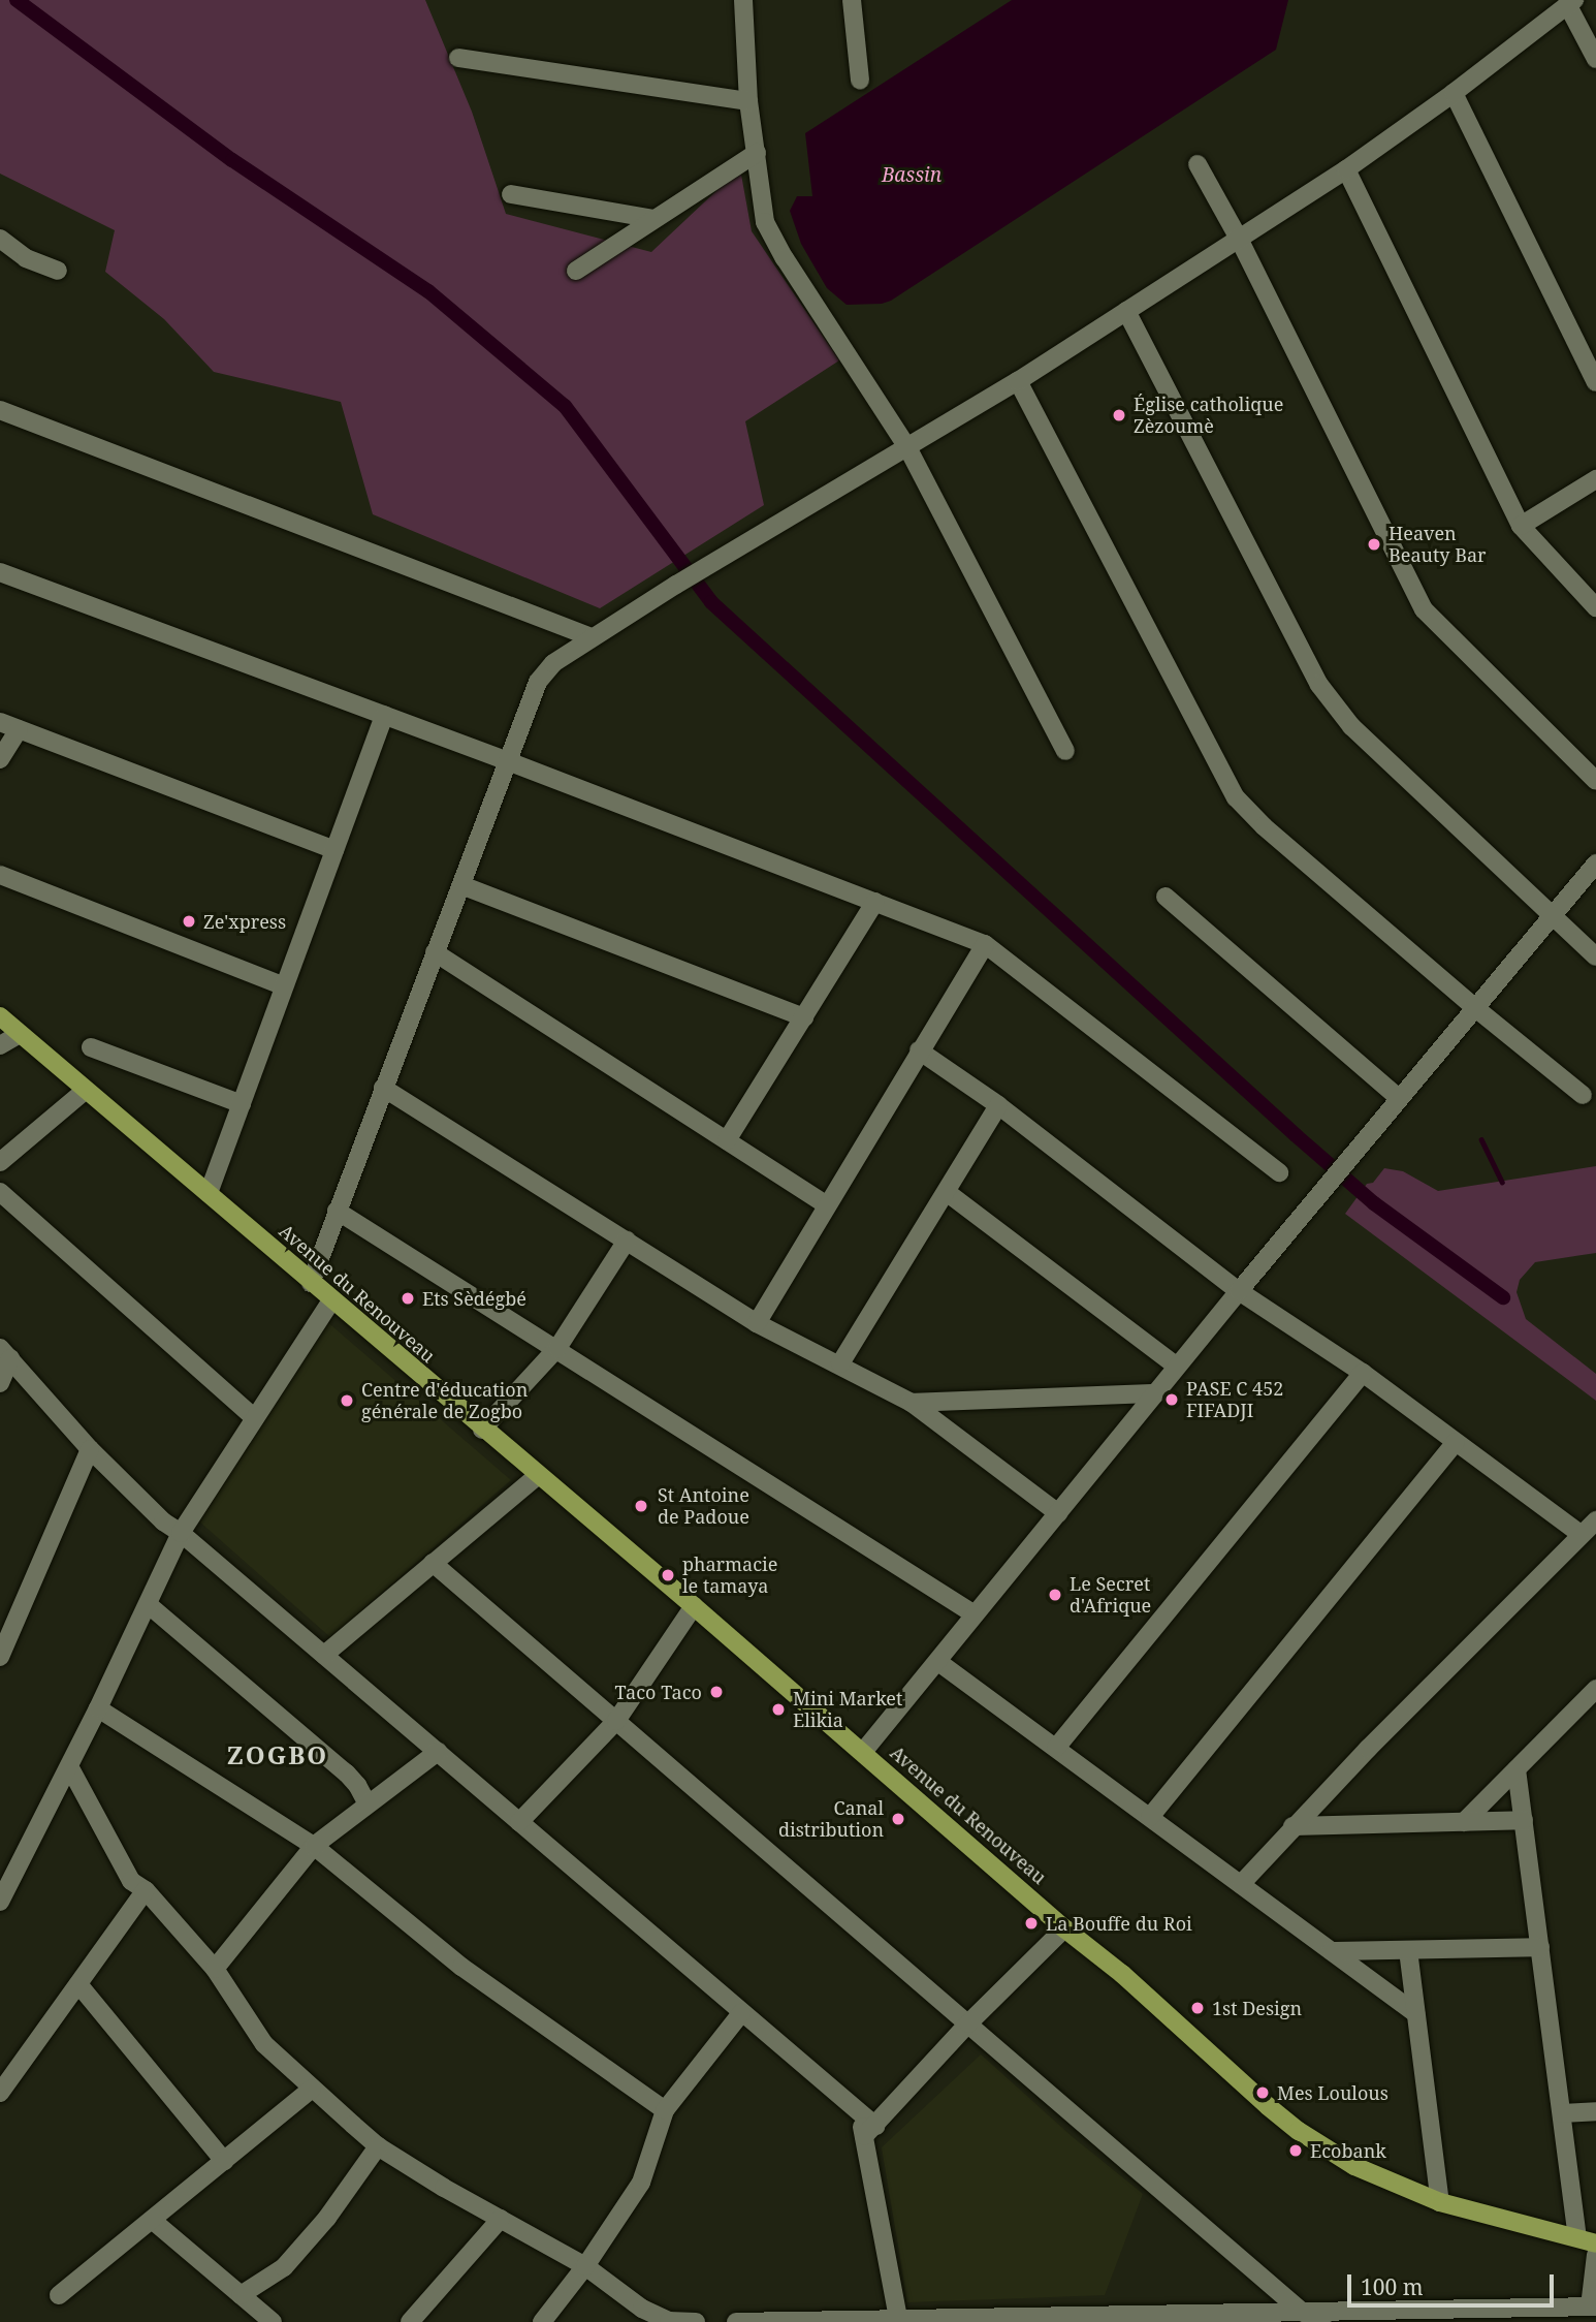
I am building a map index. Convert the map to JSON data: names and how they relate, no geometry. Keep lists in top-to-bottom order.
{
  "streets": {
    "main road": ["Avenue du Renouveau"]
  },
  "districts": ["ZOGBO"],
  "water": ["Bassin"],
  "places": [
    "Église catholique Zèzoumè",
    "Heaven Beauty Bar",
    "Ze'xpress",
    "Ets Sèdégbé",
    "PASE C 452 FIFADJI",
    "Centre d'éducation générale de Zogbo",
    "St Antoine de Padoue",
    "pharmacie le tamaya",
    "Le Secret d'Afrique",
    "Taco Taco",
    "Mini Market Elikia",
    "Canal distribution",
    "La Bouffe du Roi",
    "1st Design",
    "Mes Loulous",
    "Ecobank"
  ],
  "scale_bar": "100 m"
}
